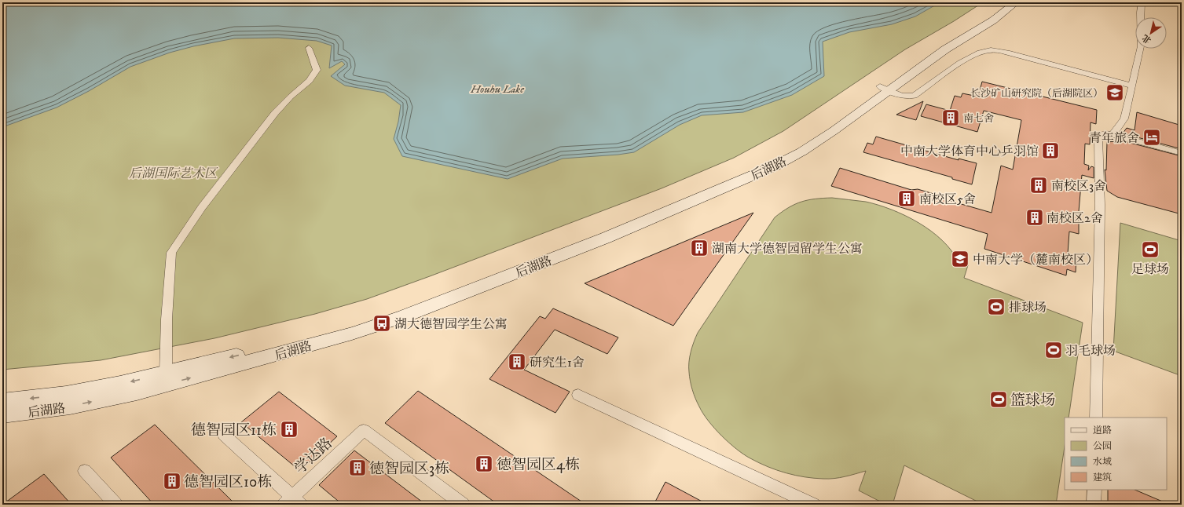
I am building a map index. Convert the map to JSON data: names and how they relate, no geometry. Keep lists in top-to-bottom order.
{
  "streets": {
    "main road": ["后湖路"],
    "street": ["学达路"]
  },
  "water": ["Houhu Lake"],
  "parks": ["后湖国际艺术区"],
  "places": {
    "school or university": ["长沙矿山研究院（后湖院区）", "中南大学（麓南校区）"],
    "building": [
      "南七舍",
      "中南大学体育中心乒羽馆",
      "南校区3舍",
      "南校区5舍",
      "南校区2舍",
      "湖南大学德智园留学生公寓",
      "研究生1舍",
      "德智园区11栋",
      "徳智园区4栋",
      "徳智园区3栋",
      "德智园区10栋"
    ],
    "hotel": ["青年旅舍"],
    "sports": [
      "足球场",
      "排球场",
      "羽毛球场",
      "篮球场"
    ],
    "bus stop": ["湖大德智园学生公寓"]
  },
  "legend": [
    "道路",
    "公园",
    "水域",
    "建筑"
  ],
  "north": "bottom left"
}
